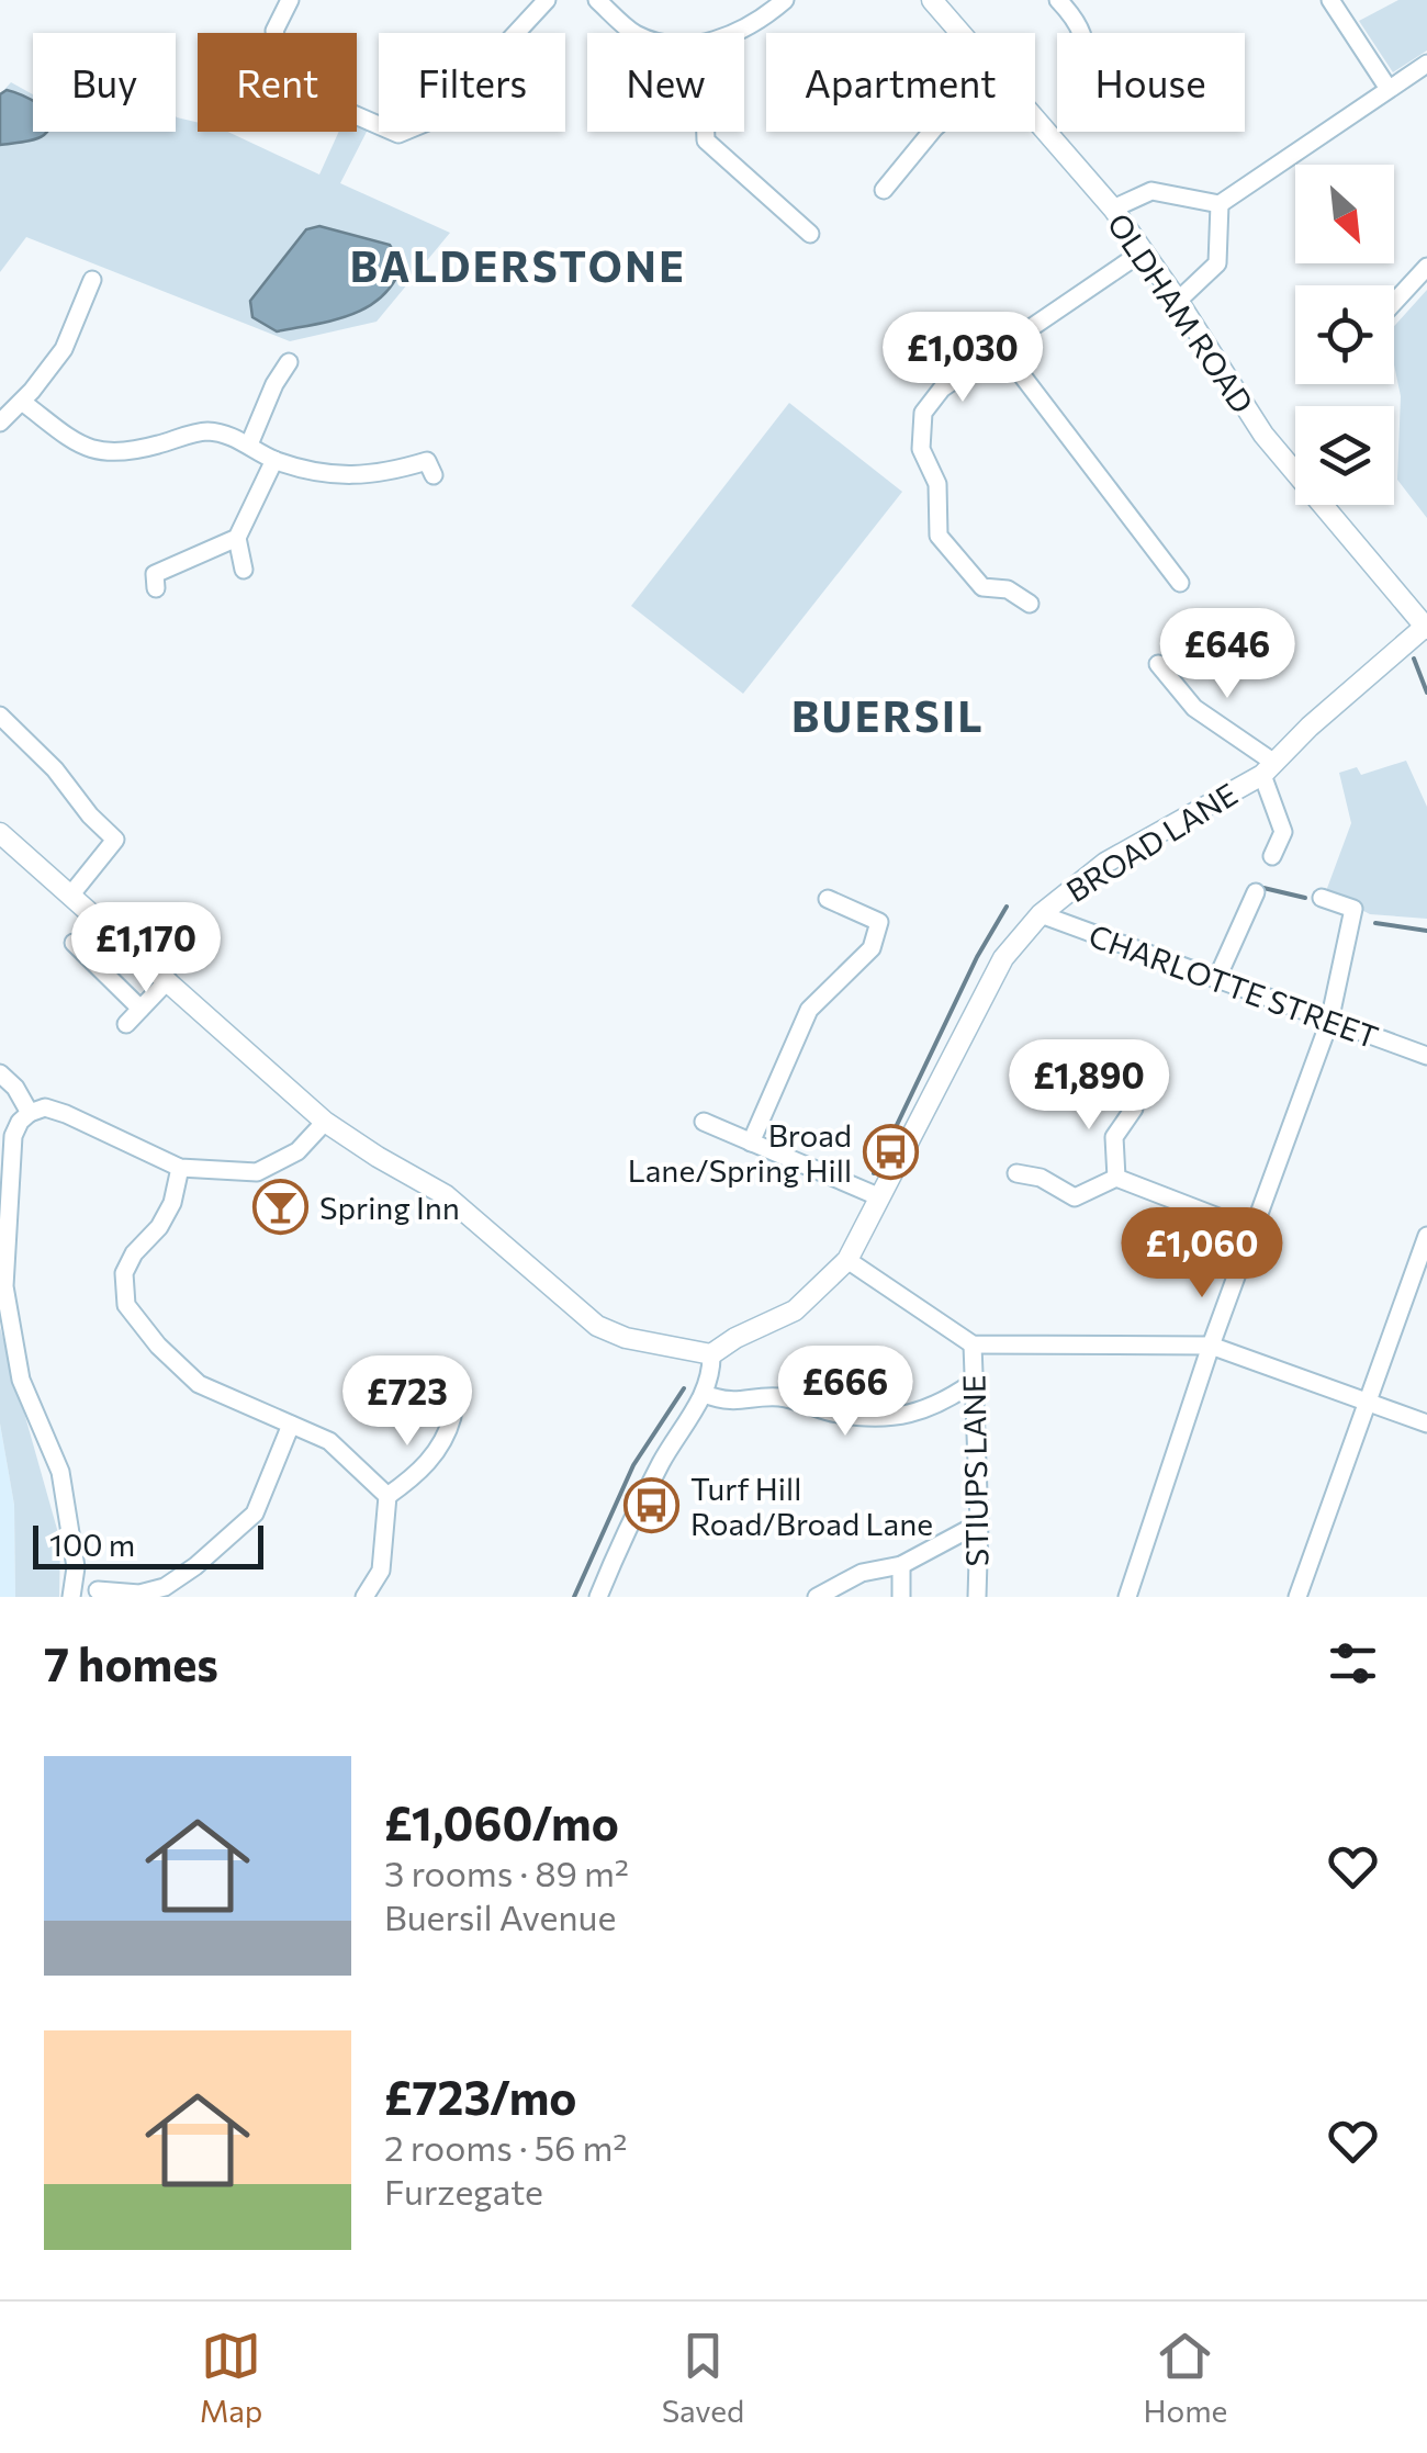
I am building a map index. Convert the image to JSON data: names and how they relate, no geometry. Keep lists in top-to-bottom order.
{
  "streets": {
    "main road": ["OLDHAM ROAD", "BROAD LANE"],
    "street": ["CHARLOTTE STREET", "STIUPS LANE"]
  },
  "crossings": [
    ["OLDHAM ROAD", "BROAD LANE"],
    ["BROAD LANE", "CHARLOTTE STREET"]
  ],
  "districts": ["BALDERSTONE", "BUERSIL"],
  "places": {
    "bus stop": ["Broad Lane/Spring Hill", "Turf Hill Road/Broad Lane"],
    "bar": ["Spring Inn"]
  },
  "scale_bar": "100 m",
  "north": "bottom right",
  "page": {
    "chip": [
      "Buy",
      "Rent",
      "Filters",
      "New",
      "Apartment",
      "House"
    ],
    "price": [
      "£1,030",
      "£646",
      "£1,170",
      "£1,890",
      "£1,060",
      "£666",
      "£723"
    ],
    "scale": "100 m",
    "heading": "7 homes",
    "list": [
      {
        "name": "£1,060/mo",
        "note": "3 rooms · 89 m² · Buersil Avenue"
      },
      {
        "name": "£723/mo",
        "note": "2 rooms · 56 m² · Furzegate"
      }
    ],
    "tabs": ["Map", "Saved", "Home"]
  }
}
